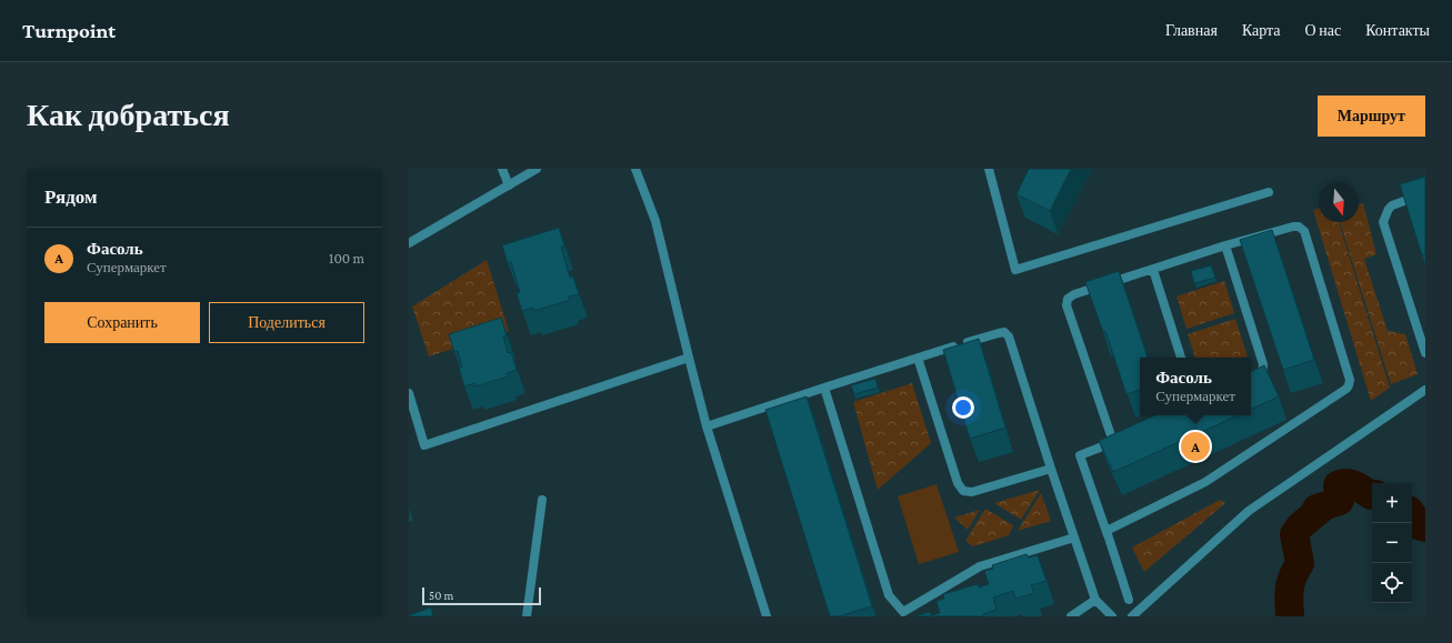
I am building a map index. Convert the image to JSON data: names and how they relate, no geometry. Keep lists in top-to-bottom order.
{
  "scale_bar": "50 m",
  "north": "bottom",
  "page": {
    "header": "Turnpoint",
    "nav": [
      "Главная",
      "Карта",
      "О нас",
      "Контакты"
    ],
    "buttons": [
      "Маршрут",
      ["Сохранить", "Поделиться"]
    ],
    "title": "Как добраться",
    "heading": "Рядом",
    "list": [
      {
        "mark": "A",
        "name": "Фасоль",
        "note": "Супермаркет",
        "value": "100 m"
      }
    ],
    "popup": ["Фасоль", "Супермаркет"],
    "pins": "A",
    "map_buttons": ["+", "−"],
    "scale": "50 m"
  }
}
